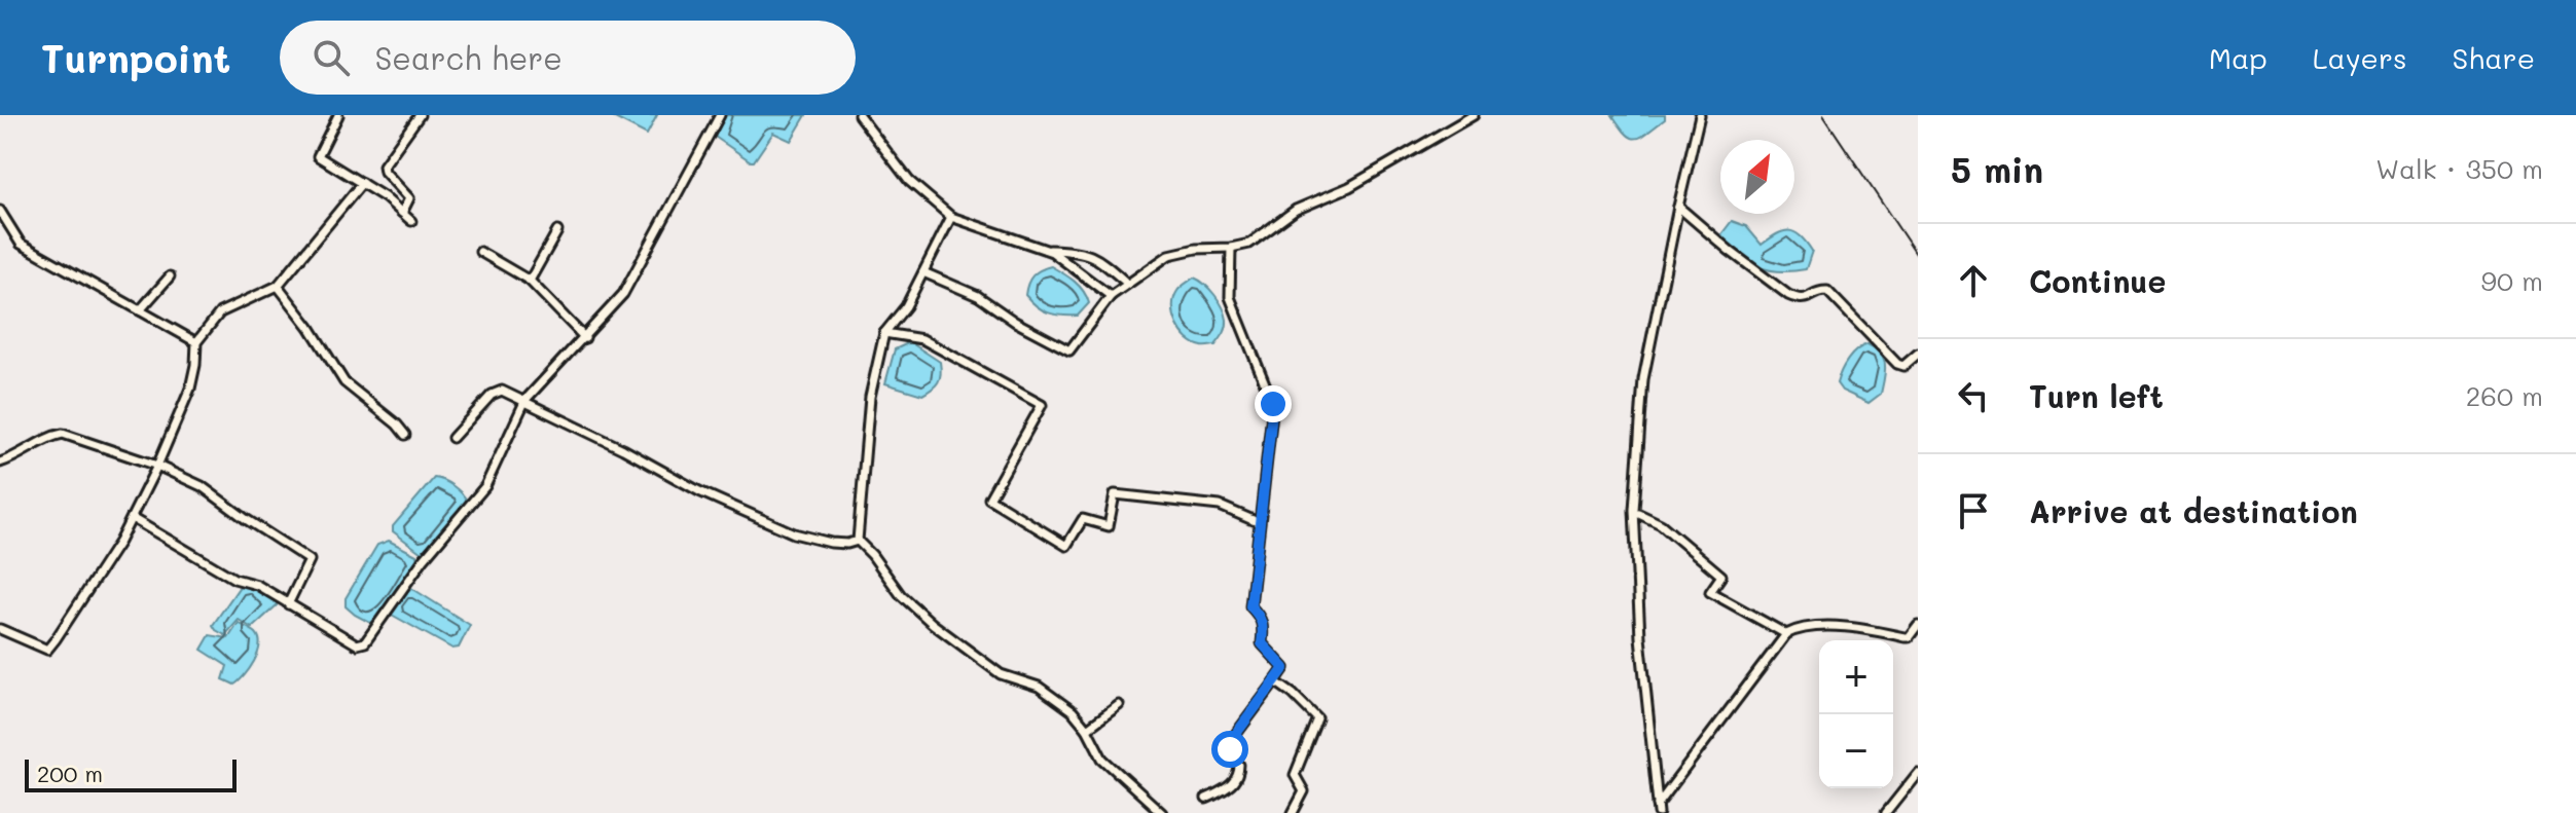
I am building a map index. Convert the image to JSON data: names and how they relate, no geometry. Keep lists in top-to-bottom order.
{
  "scale_bar": "200 m",
  "north": "top right",
  "page": {
    "header": "Turnpoint",
    "search": "Search here",
    "nav": ["Map", "Layers", "Share"],
    "heading": ["5 min", "Walk · 350 m"],
    "list": [
      ["Continue", "90 m"],
      ["Turn left", "260 m"],
      "Arrive at destination"
    ],
    "map_buttons": ["+", "−"],
    "scale": "200 m"
  }
}
